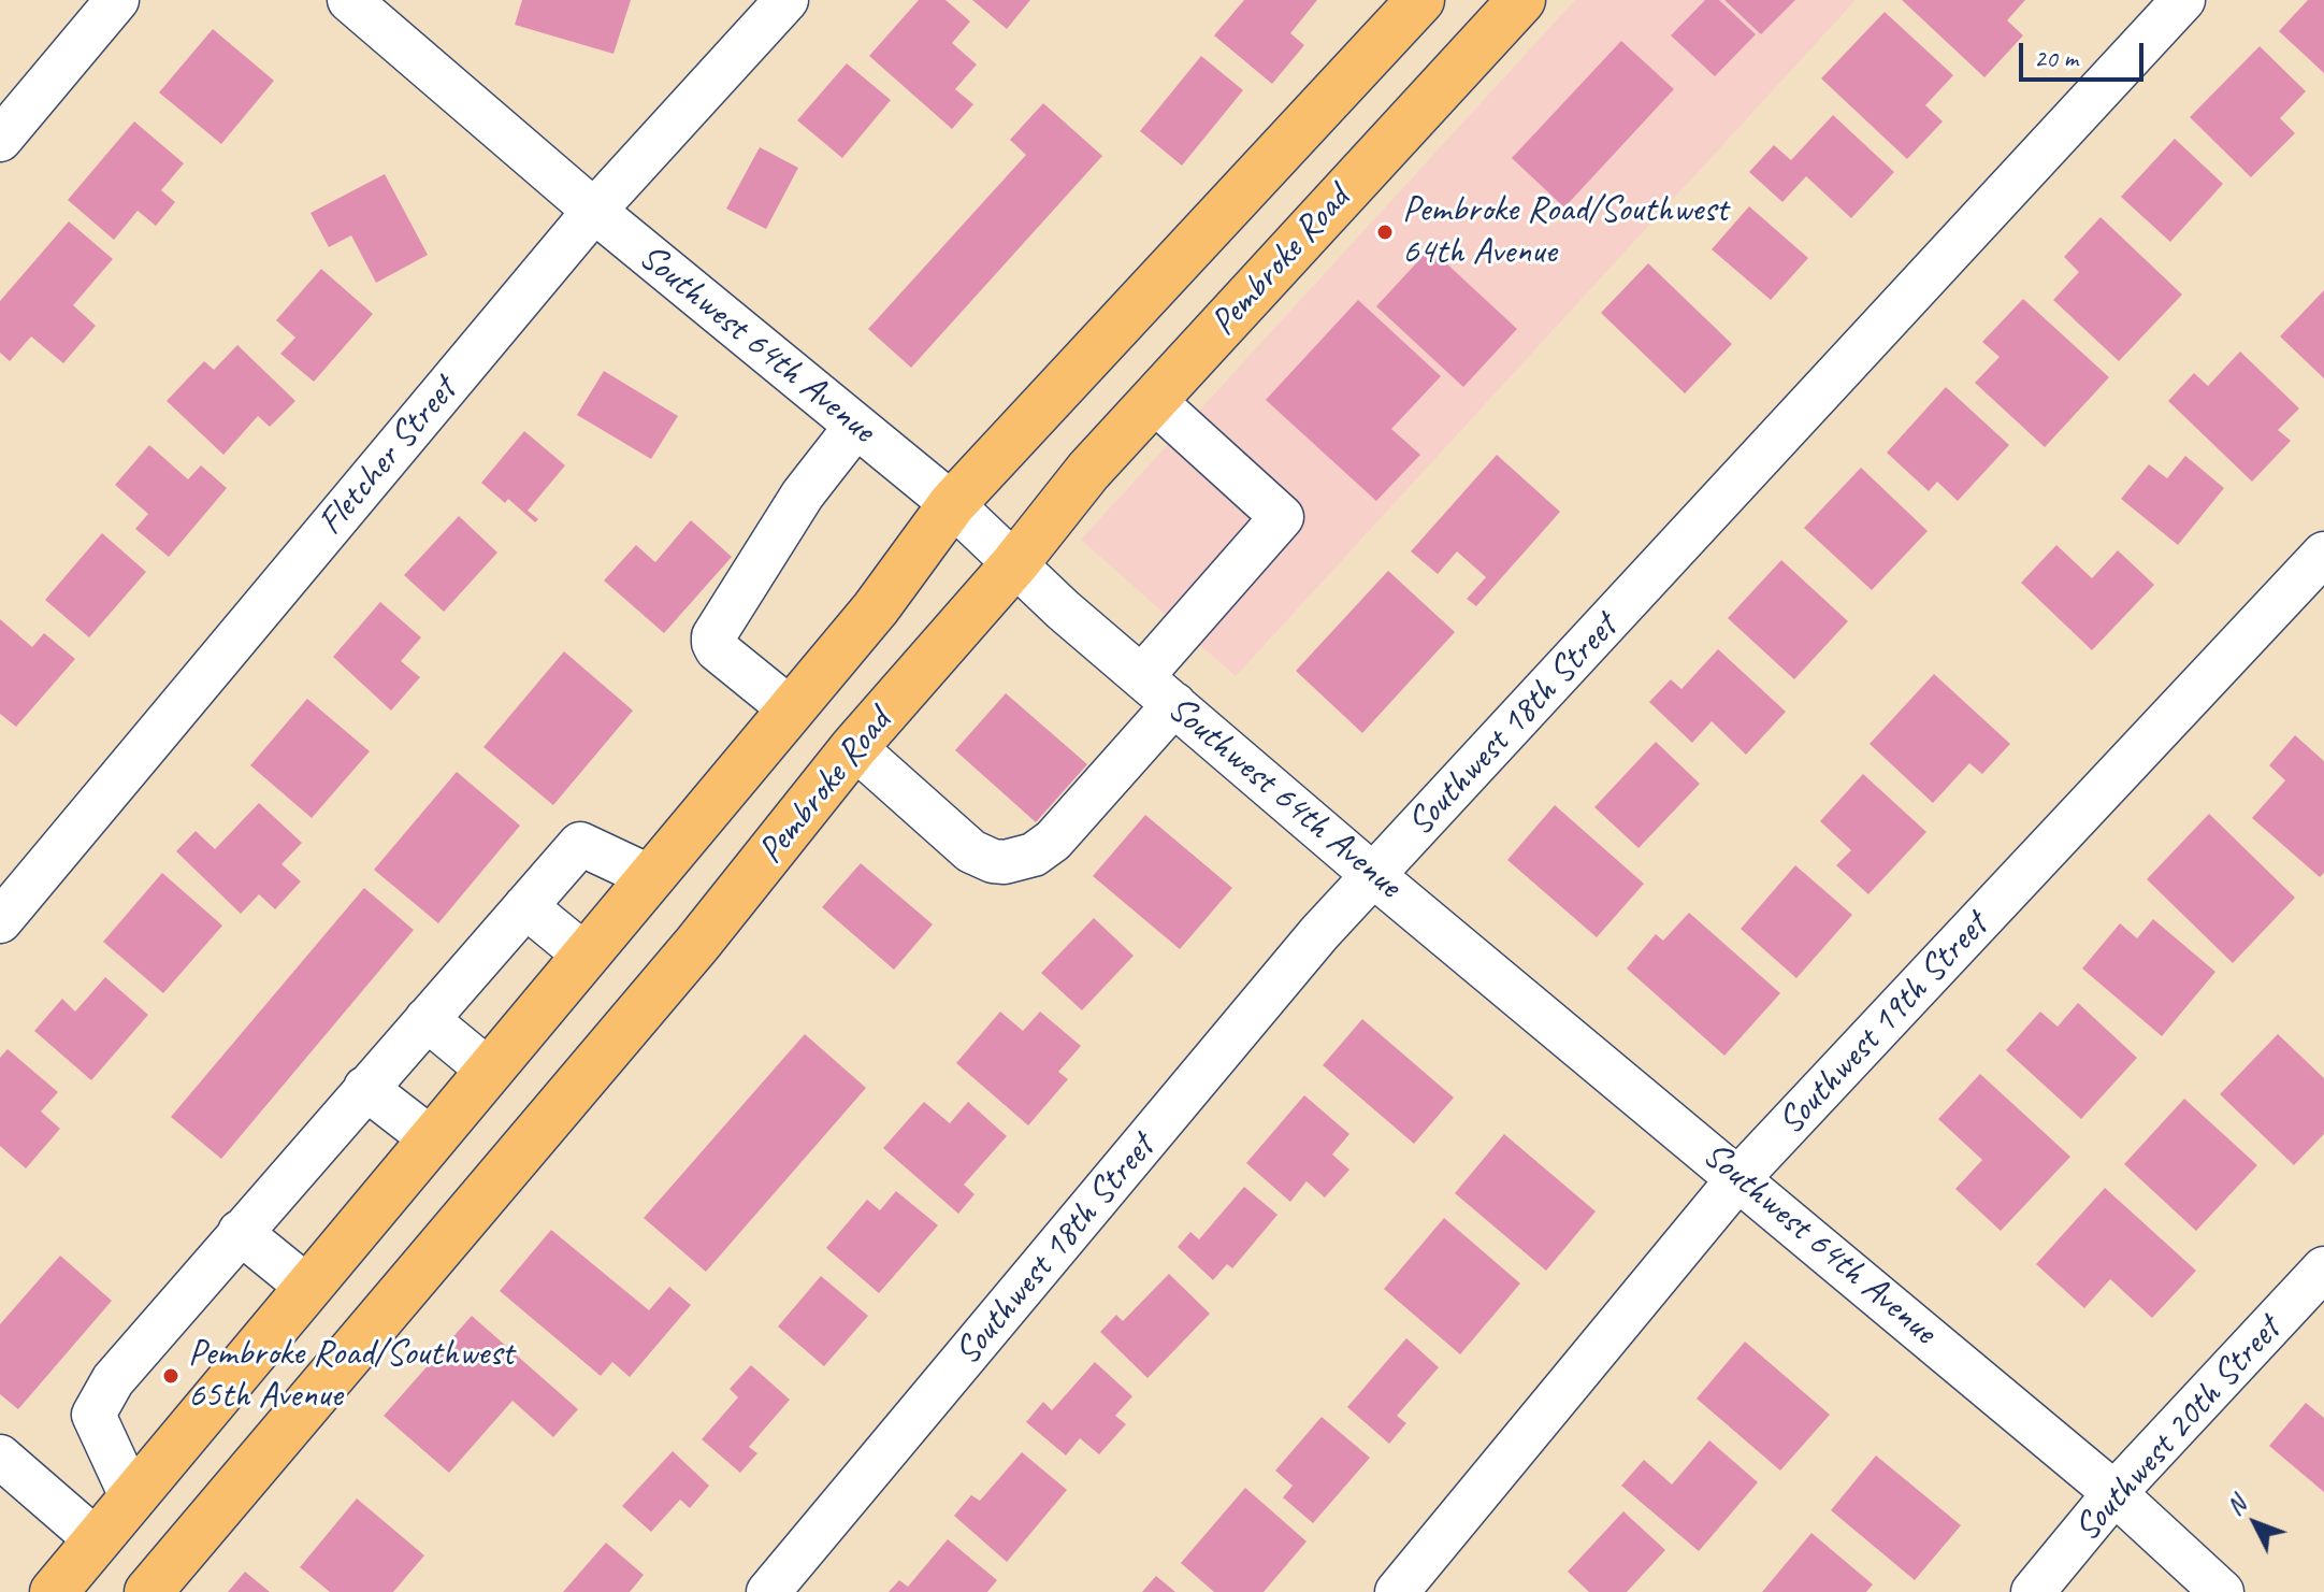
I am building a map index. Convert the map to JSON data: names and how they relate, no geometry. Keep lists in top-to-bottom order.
{
  "streets": {
    "main road": ["Pembroke Road"],
    "street": [
      "Southwest 64th Avenue",
      "Fletcher Street",
      "Southwest 18th Street",
      "Southwest 19th Street",
      "Southwest 20th Street"
    ]
  },
  "crossings": [
    ["Pembroke Road", "Southwest 64th Avenue"],
    ["Southwest 64th Avenue", "Fletcher Street"],
    ["Southwest 64th Avenue", "Southwest 18th Street"],
    ["Southwest 64th Avenue", "Southwest 19th Street"],
    ["Southwest 64th Avenue", "Southwest 20th Street"]
  ],
  "places": ["Pembroke Road/Southwest 64th Avenue", "Pembroke Road/Southwest 65th Avenue"],
  "scale_bar": "20 m",
  "north": "top left"
}
